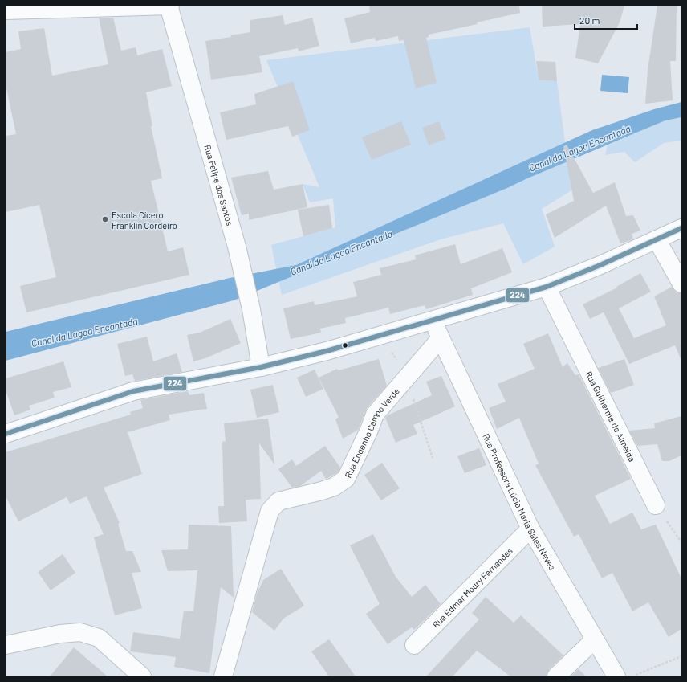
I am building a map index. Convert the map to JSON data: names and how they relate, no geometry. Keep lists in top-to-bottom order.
{
  "streets": {
    "street": [
      "Rua Felipe dos Santos",
      "Rua Guilherme de Almeida",
      "Rua Engenho Campo Verde",
      "Rua Professora Lúcia Maria Sales Neves",
      "Rua Edmar Moury Fernandes"
    ]
  },
  "crossings": [
    ["Rua Engenho Campo Verde", "Rua Professora Lúcia Maria Sales Neves"],
    ["Rua Professora Lúcia Maria Sales Neves", "Rua Edmar Moury Fernandes"]
  ],
  "water": ["Canal da Lagoa Encantada"],
  "places": ["Escola Cícero Franklin Cordeiro"],
  "lines": ["transit line 224"],
  "scale_bar": "20 m"
}
